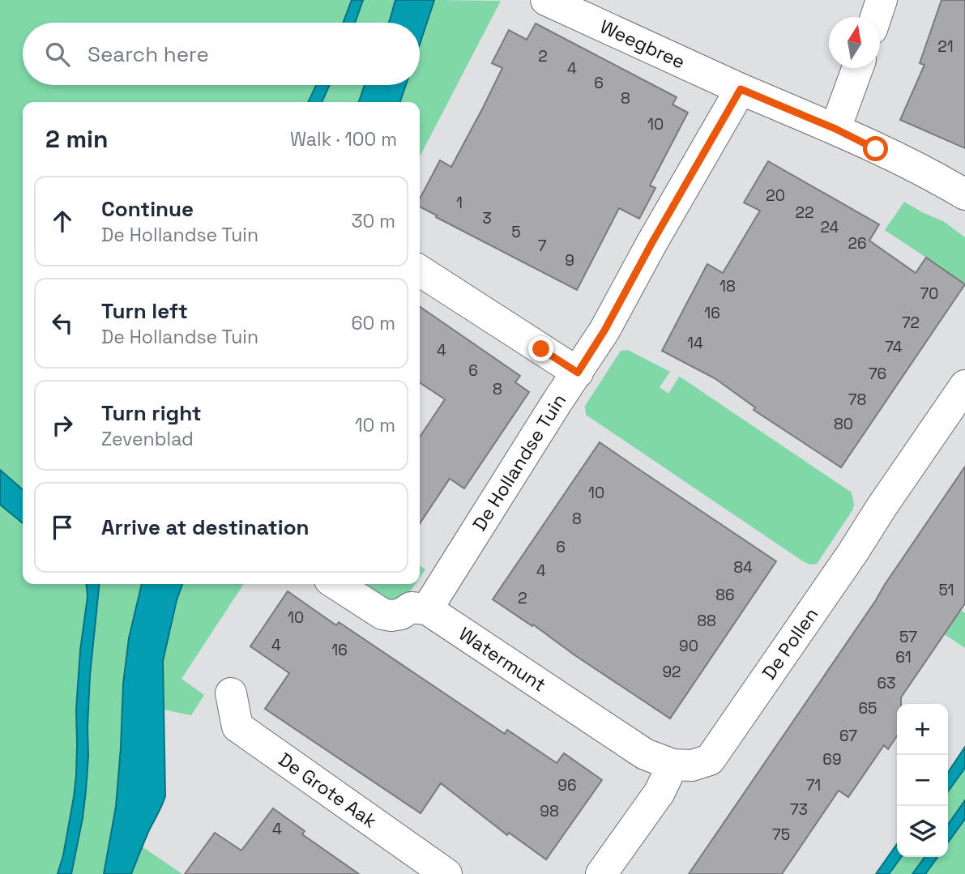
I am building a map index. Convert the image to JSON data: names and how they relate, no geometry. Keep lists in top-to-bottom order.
{
  "streets": {
    "street": [
      "Weegbree",
      "De Hollandse Tuin",
      "De Pollen",
      "Watermunt",
      "De Grote Aak"
    ]
  },
  "crossings": [
    ["Weegbree", "De Hollandse Tuin"],
    ["De Hollandse Tuin", "Watermunt"],
    ["De Pollen", "Watermunt"]
  ],
  "house_numbers": [
    "21",
    "2",
    "4",
    "6",
    "8",
    "10",
    "20",
    "1",
    "22",
    "3",
    "24",
    "5",
    "26",
    "7",
    "9",
    "18",
    "70",
    "16",
    "72",
    "14",
    "74",
    "4",
    "6",
    "76",
    "8",
    "78",
    "80",
    "10",
    "8",
    "6",
    "84",
    "4",
    "51",
    "86",
    "2",
    "10",
    "88",
    "57",
    "4",
    "90",
    "16",
    "61",
    "92",
    "63",
    "65",
    "67",
    "69",
    "96",
    "71",
    "73",
    "98",
    "4",
    "75"
  ],
  "north": "top",
  "page": {
    "search": "Search here",
    "heading": ["2 min", "Walk · 100 m"],
    "list": [
      ["Continue", "De Hollandse Tuin", "30 m"],
      ["Turn left", "De Hollandse Tuin", "60 m"],
      ["Turn right", "Zevenblad", "10 m"],
      "Arrive at destination"
    ],
    "map_buttons": ["+", "−"]
  }
}
